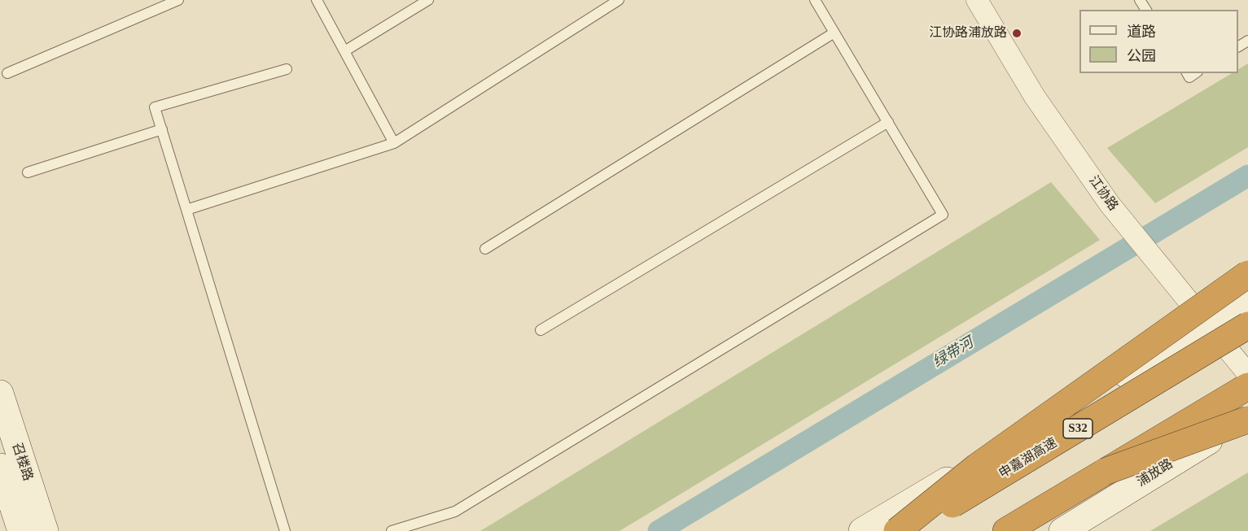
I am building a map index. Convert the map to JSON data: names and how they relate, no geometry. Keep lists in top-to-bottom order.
{
  "streets": {
    "highway": ["S32", "申嘉湖高速"],
    "main road": ["召楼路", "浦放路"],
    "street": ["江协路"]
  },
  "water": ["绿带河"],
  "places": ["江协路浦放路"],
  "legend": ["道路", "公园"]
}
